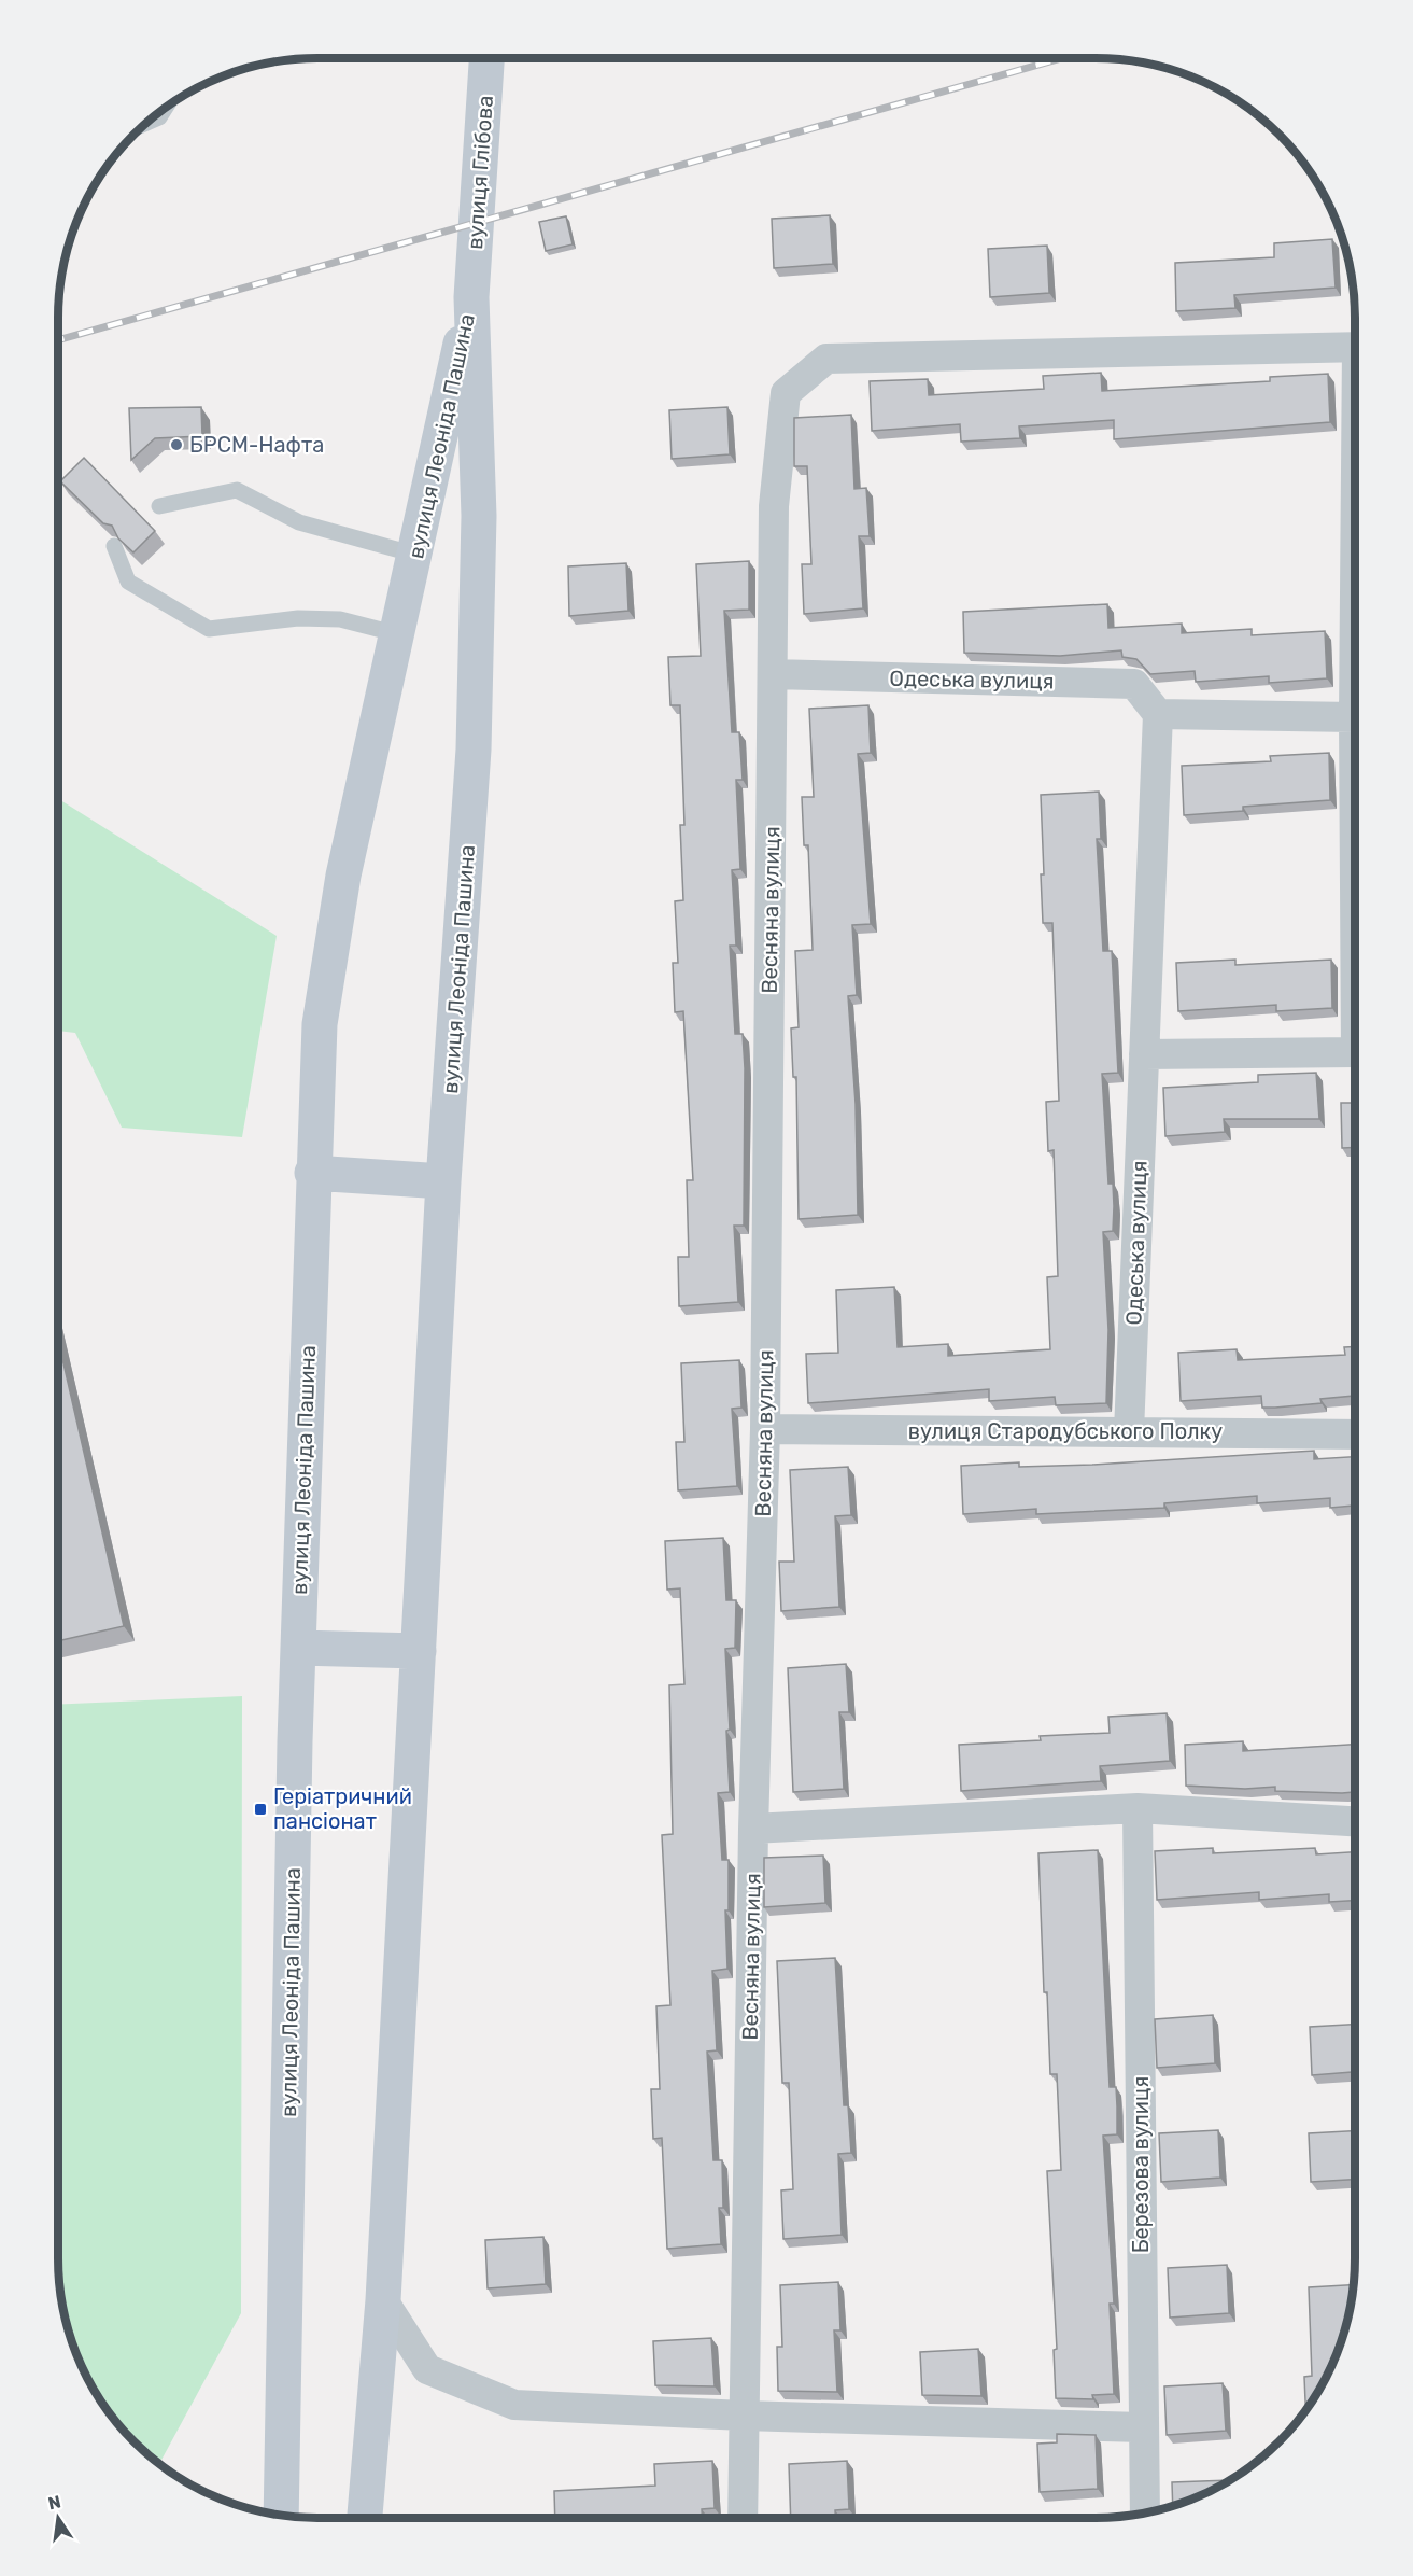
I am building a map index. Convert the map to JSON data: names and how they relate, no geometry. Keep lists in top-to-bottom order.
{
  "streets": {
    "main road": ["вулиця Глібова", "вулиця Леоніда Пашина"],
    "street": [
      "Одеська вулиця",
      "Весняна вулиця",
      "вулиця Стародубського Полку",
      "Березова вулиця"
    ]
  },
  "crossings": [
    ["вулиця Глібова", "вулиця Леоніда Пашина"],
    ["Одеська вулиця", "Весняна вулиця"],
    ["Одеська вулиця", "вулиця Стародубського Полку"],
    ["Весняна вулиця", "вулиця Стародубського Полку"]
  ],
  "places": {
    "other": ["БРСМ-Нафта"],
    "transit": ["Геріатричний пансіонат"]
  },
  "north": "top"
}
